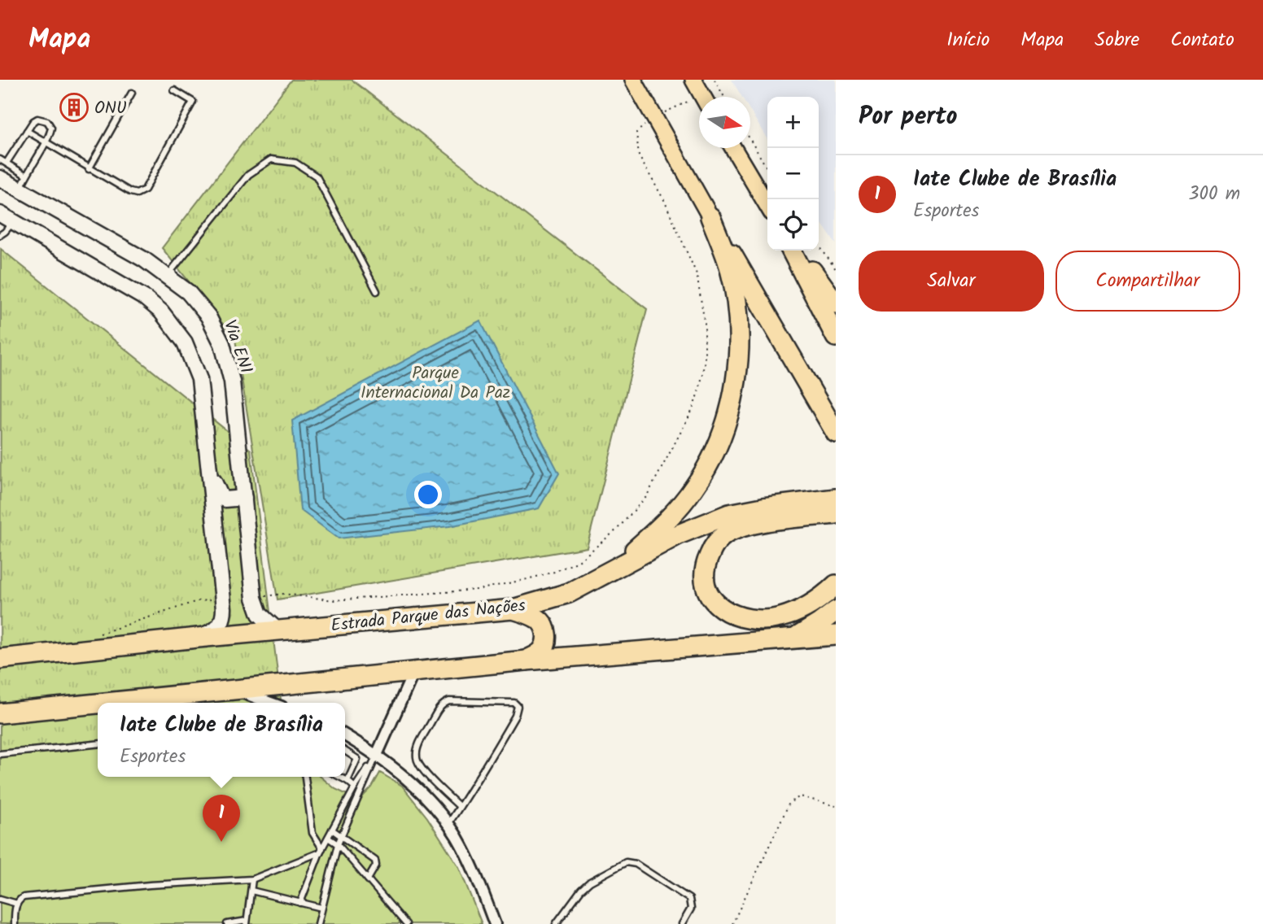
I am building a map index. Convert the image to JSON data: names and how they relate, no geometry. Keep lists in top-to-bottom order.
{
  "streets": {
    "highway": ["Estrada Parque das Nações"],
    "street": ["Via EN1"]
  },
  "crossings": [
    ["Via EN1", "Estrada Parque das Nações"]
  ],
  "parks": ["Parque Internacional Da Paz"],
  "places": {
    "building": ["ONU"]
  },
  "north": "right",
  "page": {
    "header": "Mapa",
    "nav": [
      "Início",
      "Mapa",
      "Sobre",
      "Contato"
    ],
    "heading": "Por perto",
    "map_buttons": ["+", "−"],
    "list": [
      {
        "mark": "1",
        "name": "Iate Clube de Brasília",
        "note": "Esportes",
        "value": "300 m"
      }
    ],
    "buttons": ["Salvar", "Compartilhar"],
    "popup": ["Iate Clube de Brasília", "Esportes"],
    "pins": "1"
  }
}
